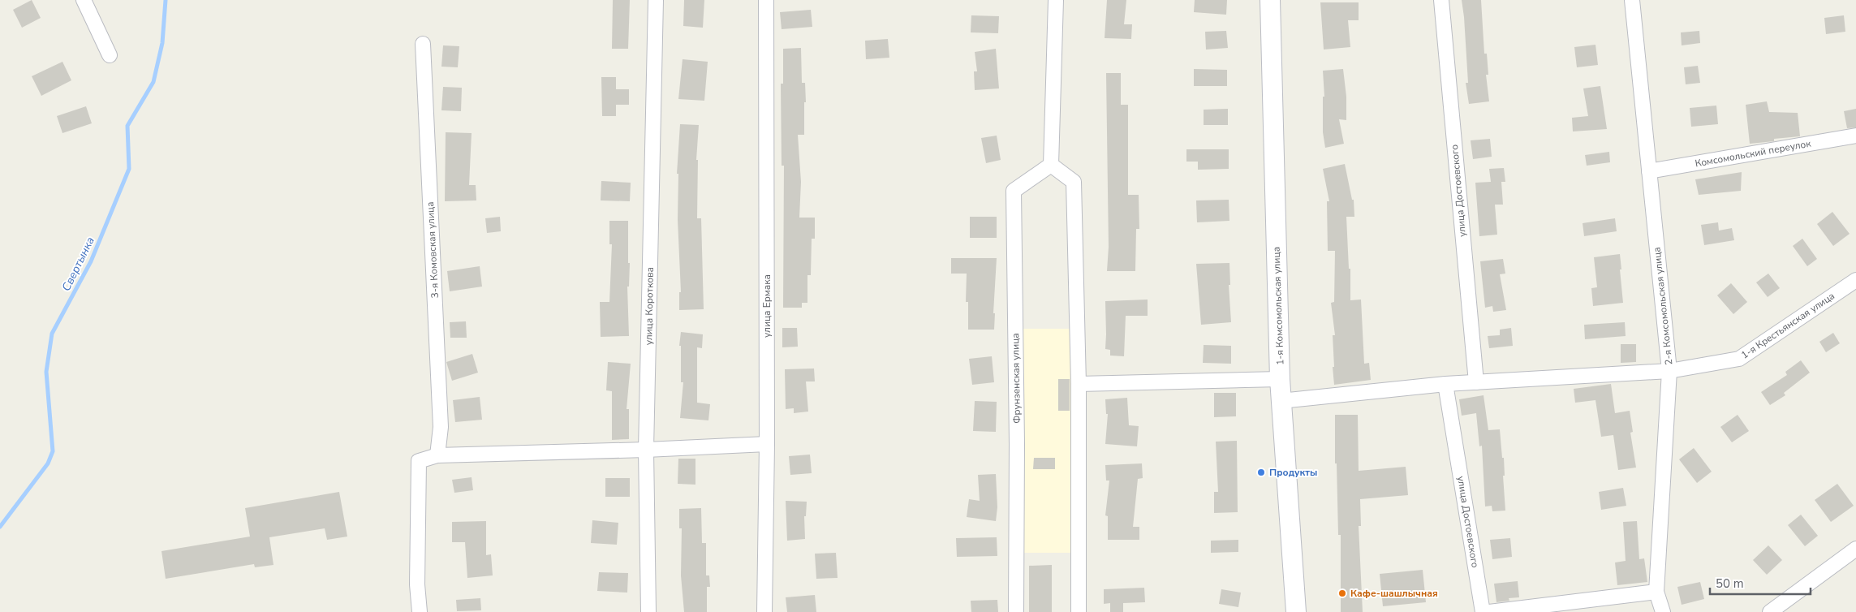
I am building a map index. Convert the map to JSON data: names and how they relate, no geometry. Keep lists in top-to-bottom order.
{
  "streets": {
    "main road": ["1-я Комсомольская улица"],
    "street": [
      "Комсомольский переулок",
      "улица Достоевского",
      "3-я Комовская улица",
      "улица Короткова",
      "улица Ермака",
      "2-я Комсомольская улица",
      "1-я Крестьянская улица",
      "Фрунзенская улица"
    ]
  },
  "crossings": [
    ["Комсомольский переулок", "2-я Комсомольская улица"],
    ["улица Достоевского", "1-я Крестьянская улица"],
    ["1-я Комсомольская улица", "1-я Крестьянская улица"],
    ["2-я Комсомольская улица", "1-я Крестьянская улица"]
  ],
  "water": ["Свертынка"],
  "places": ["Продукты", "Кафе-шашлычная"],
  "scale_bar": "50 m"
}
